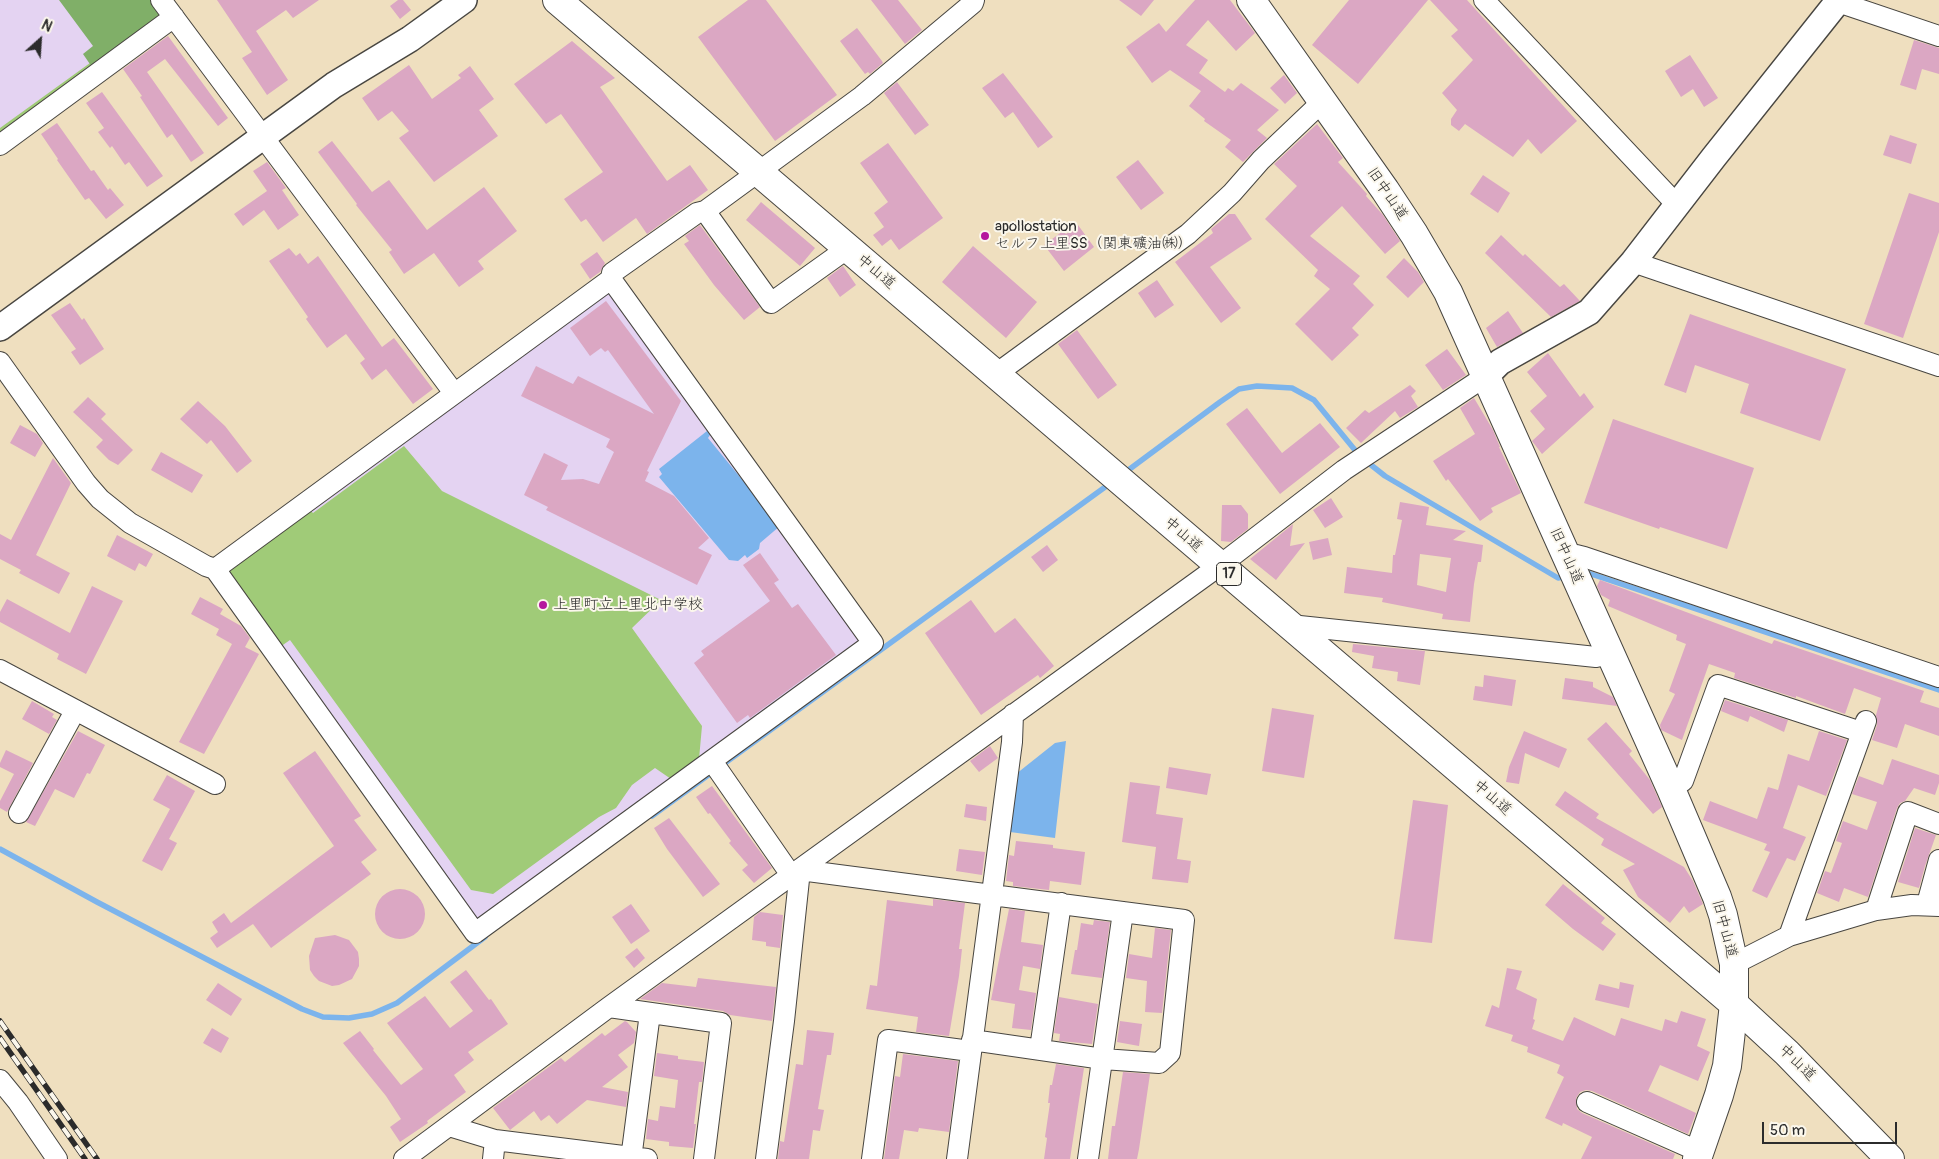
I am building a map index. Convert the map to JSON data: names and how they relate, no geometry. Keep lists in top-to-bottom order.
{
  "streets": {
    "main road": ["旧中山道", "中山道", "17"]
  },
  "crossings": [
    ["旧中山道", "中山道"]
  ],
  "places": ["apollostation セルフ上里SS（関東礦油㈱）", "上里町立上里北中学校"],
  "scale_bar": "50 m",
  "north": "top right"
}
